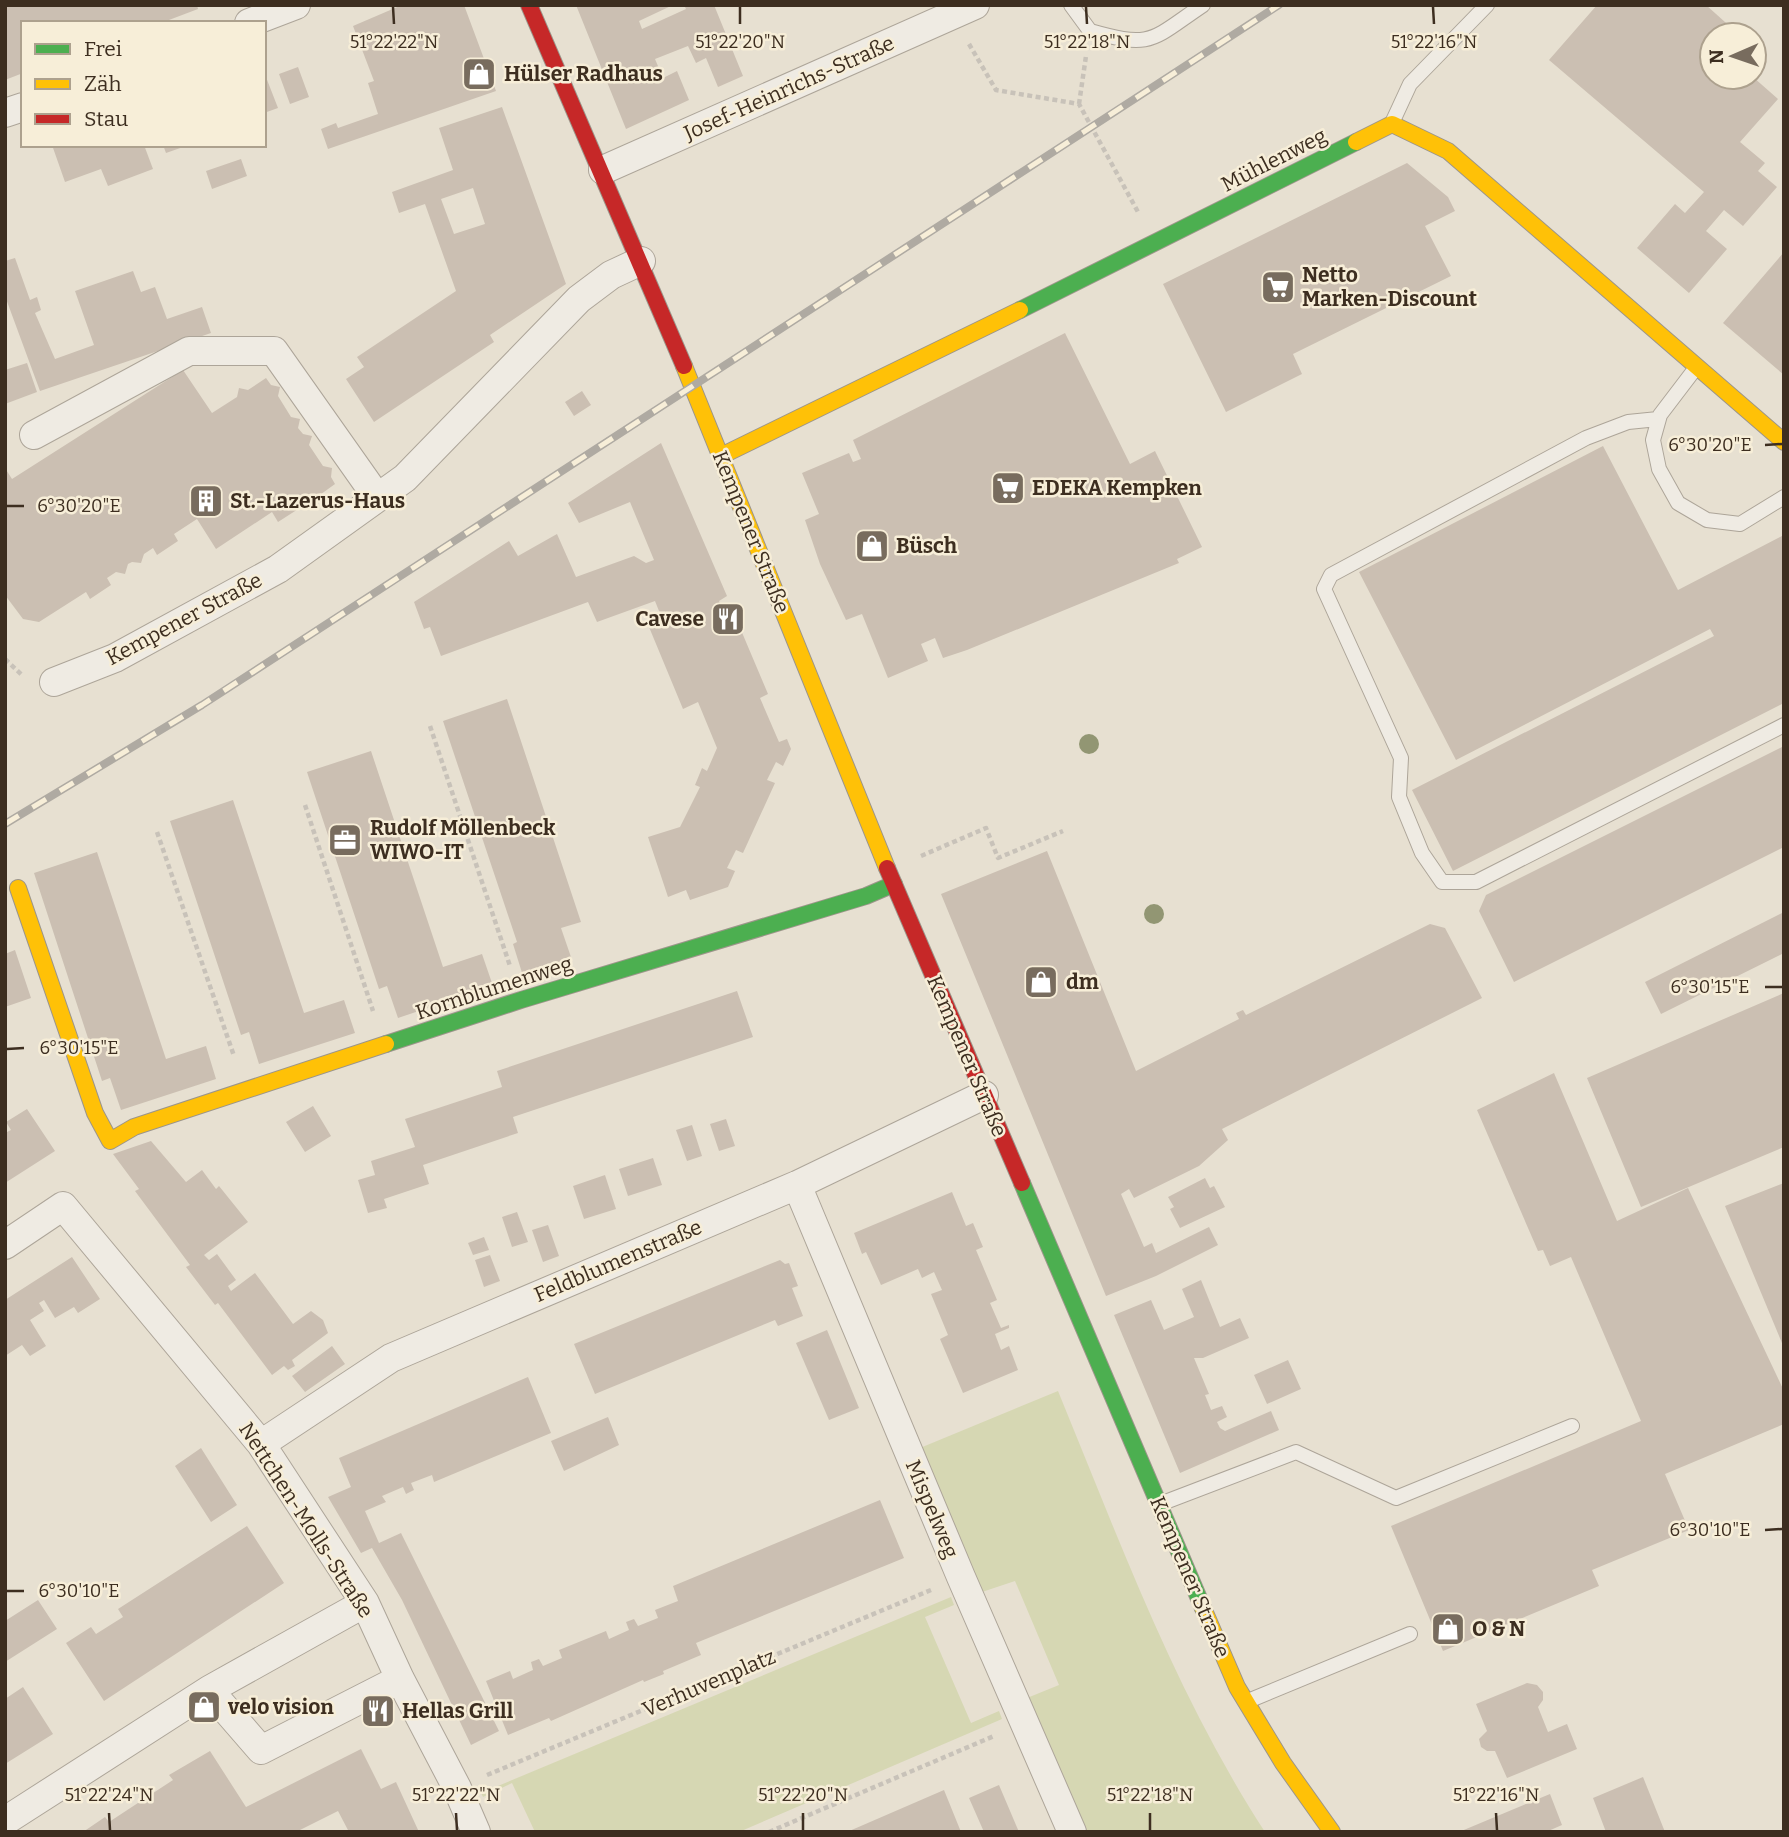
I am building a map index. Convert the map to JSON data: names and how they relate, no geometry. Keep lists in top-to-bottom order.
{
  "streets": {
    "street": [
      "Josef-Heinrichs-Straße",
      "Mühlenweg",
      "Kempener Straße",
      "Kornblumenweg",
      "Feldblumenstraße",
      "Mispelweg",
      "Nettchen-Molls-Straße"
    ],
    "path": ["Verhuvenplatz"]
  },
  "crossings": [
    ["Josef-Heinrichs-Straße", "Kempener Straße"],
    ["Mühlenweg", "Kempener Straße"],
    ["Kempener Straße", "Kornblumenweg"],
    ["Kempener Straße", "Feldblumenstraße"],
    ["Feldblumenstraße", "Mispelweg"],
    ["Feldblumenstraße", "Nettchen-Molls-Straße"],
    ["Mispelweg", "Verhuvenplatz"],
    ["Nettchen-Molls-Straße", "Verhuvenplatz"]
  ],
  "places": {
    "shop": [
      "Hülser Radhaus",
      "Büsch",
      "dm",
      "O & N",
      "velo vision"
    ],
    "supermarket": ["Netto Marken-Discount", "EDEKA Kempken"],
    "building": ["St.-Lazerus-Haus"],
    "restaurant": ["Cavese", "Hellas Grill"],
    "office": ["Rudolf Möllenbeck WIWO-IT"]
  },
  "legend": ["Frei", "Zäh", "Stau"],
  "north": "left",
  "coordinates": [
    "51°22'22\"N",
    "51°22'20\"N",
    "51°22'18\"N",
    "51°22'16\"N",
    "6°30'20\"E",
    "6°30'15\"E",
    "6°30'10\"E",
    "51°22'24\"N"
  ]
}
